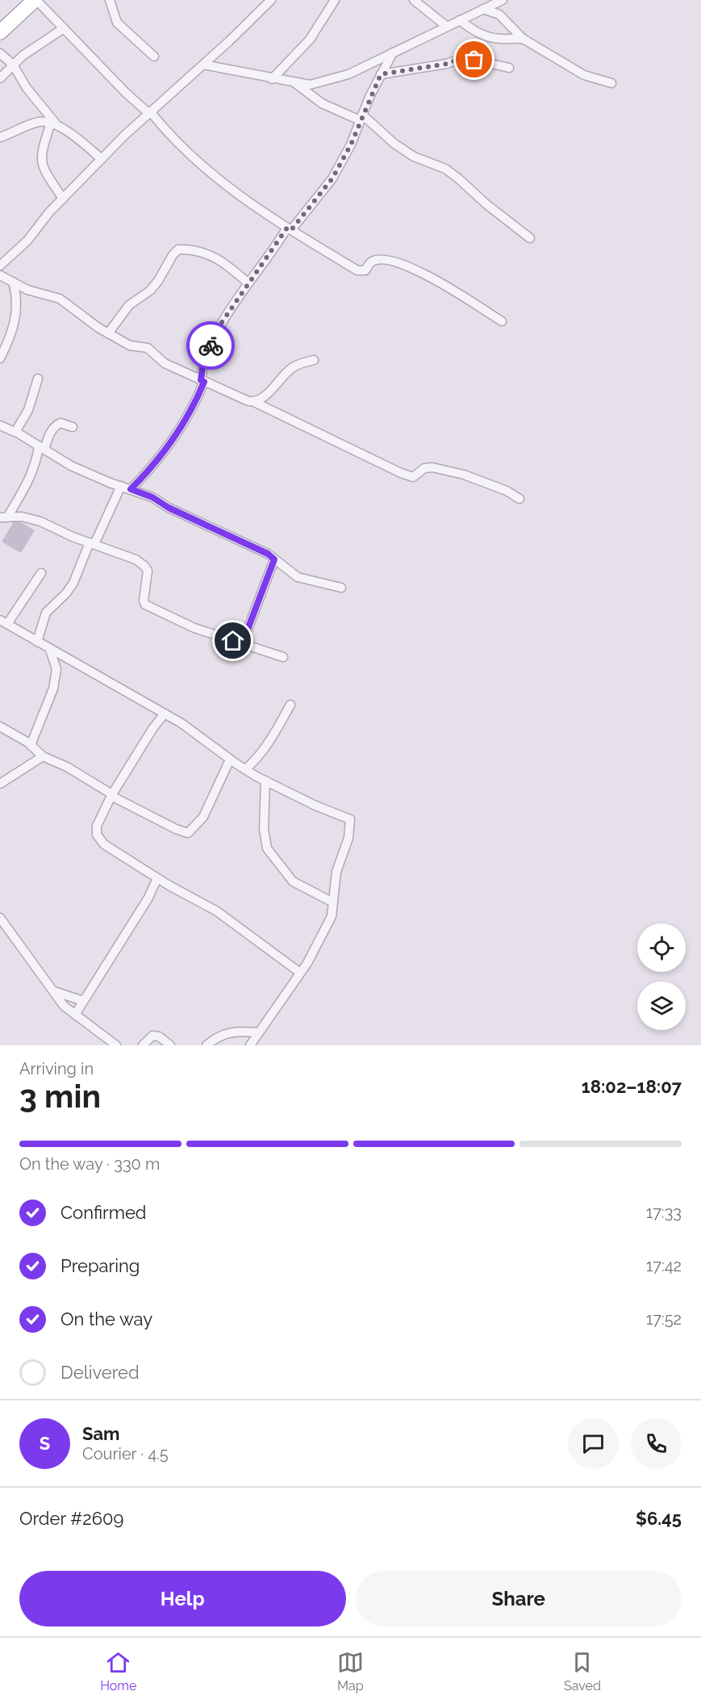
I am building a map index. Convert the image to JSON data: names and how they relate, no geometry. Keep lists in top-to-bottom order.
{
  "page": {
    "heading": ["3 min", "Arriving in", "18:02–18:07"],
    "panel": [
      "Sam",
      "Courier · 4.5",
      "Order #2609",
      "$6.45"
    ],
    "bar": "On the way · 330 m",
    "list": [
      ["Confirmed", "17:33"],
      ["Preparing", "17:42"],
      ["On the way", "17:52"],
      "Delivered"
    ],
    "round": "S",
    "buttons": ["Help", "Share"],
    "tabs": ["Home", "Map", "Saved"]
  }
}
